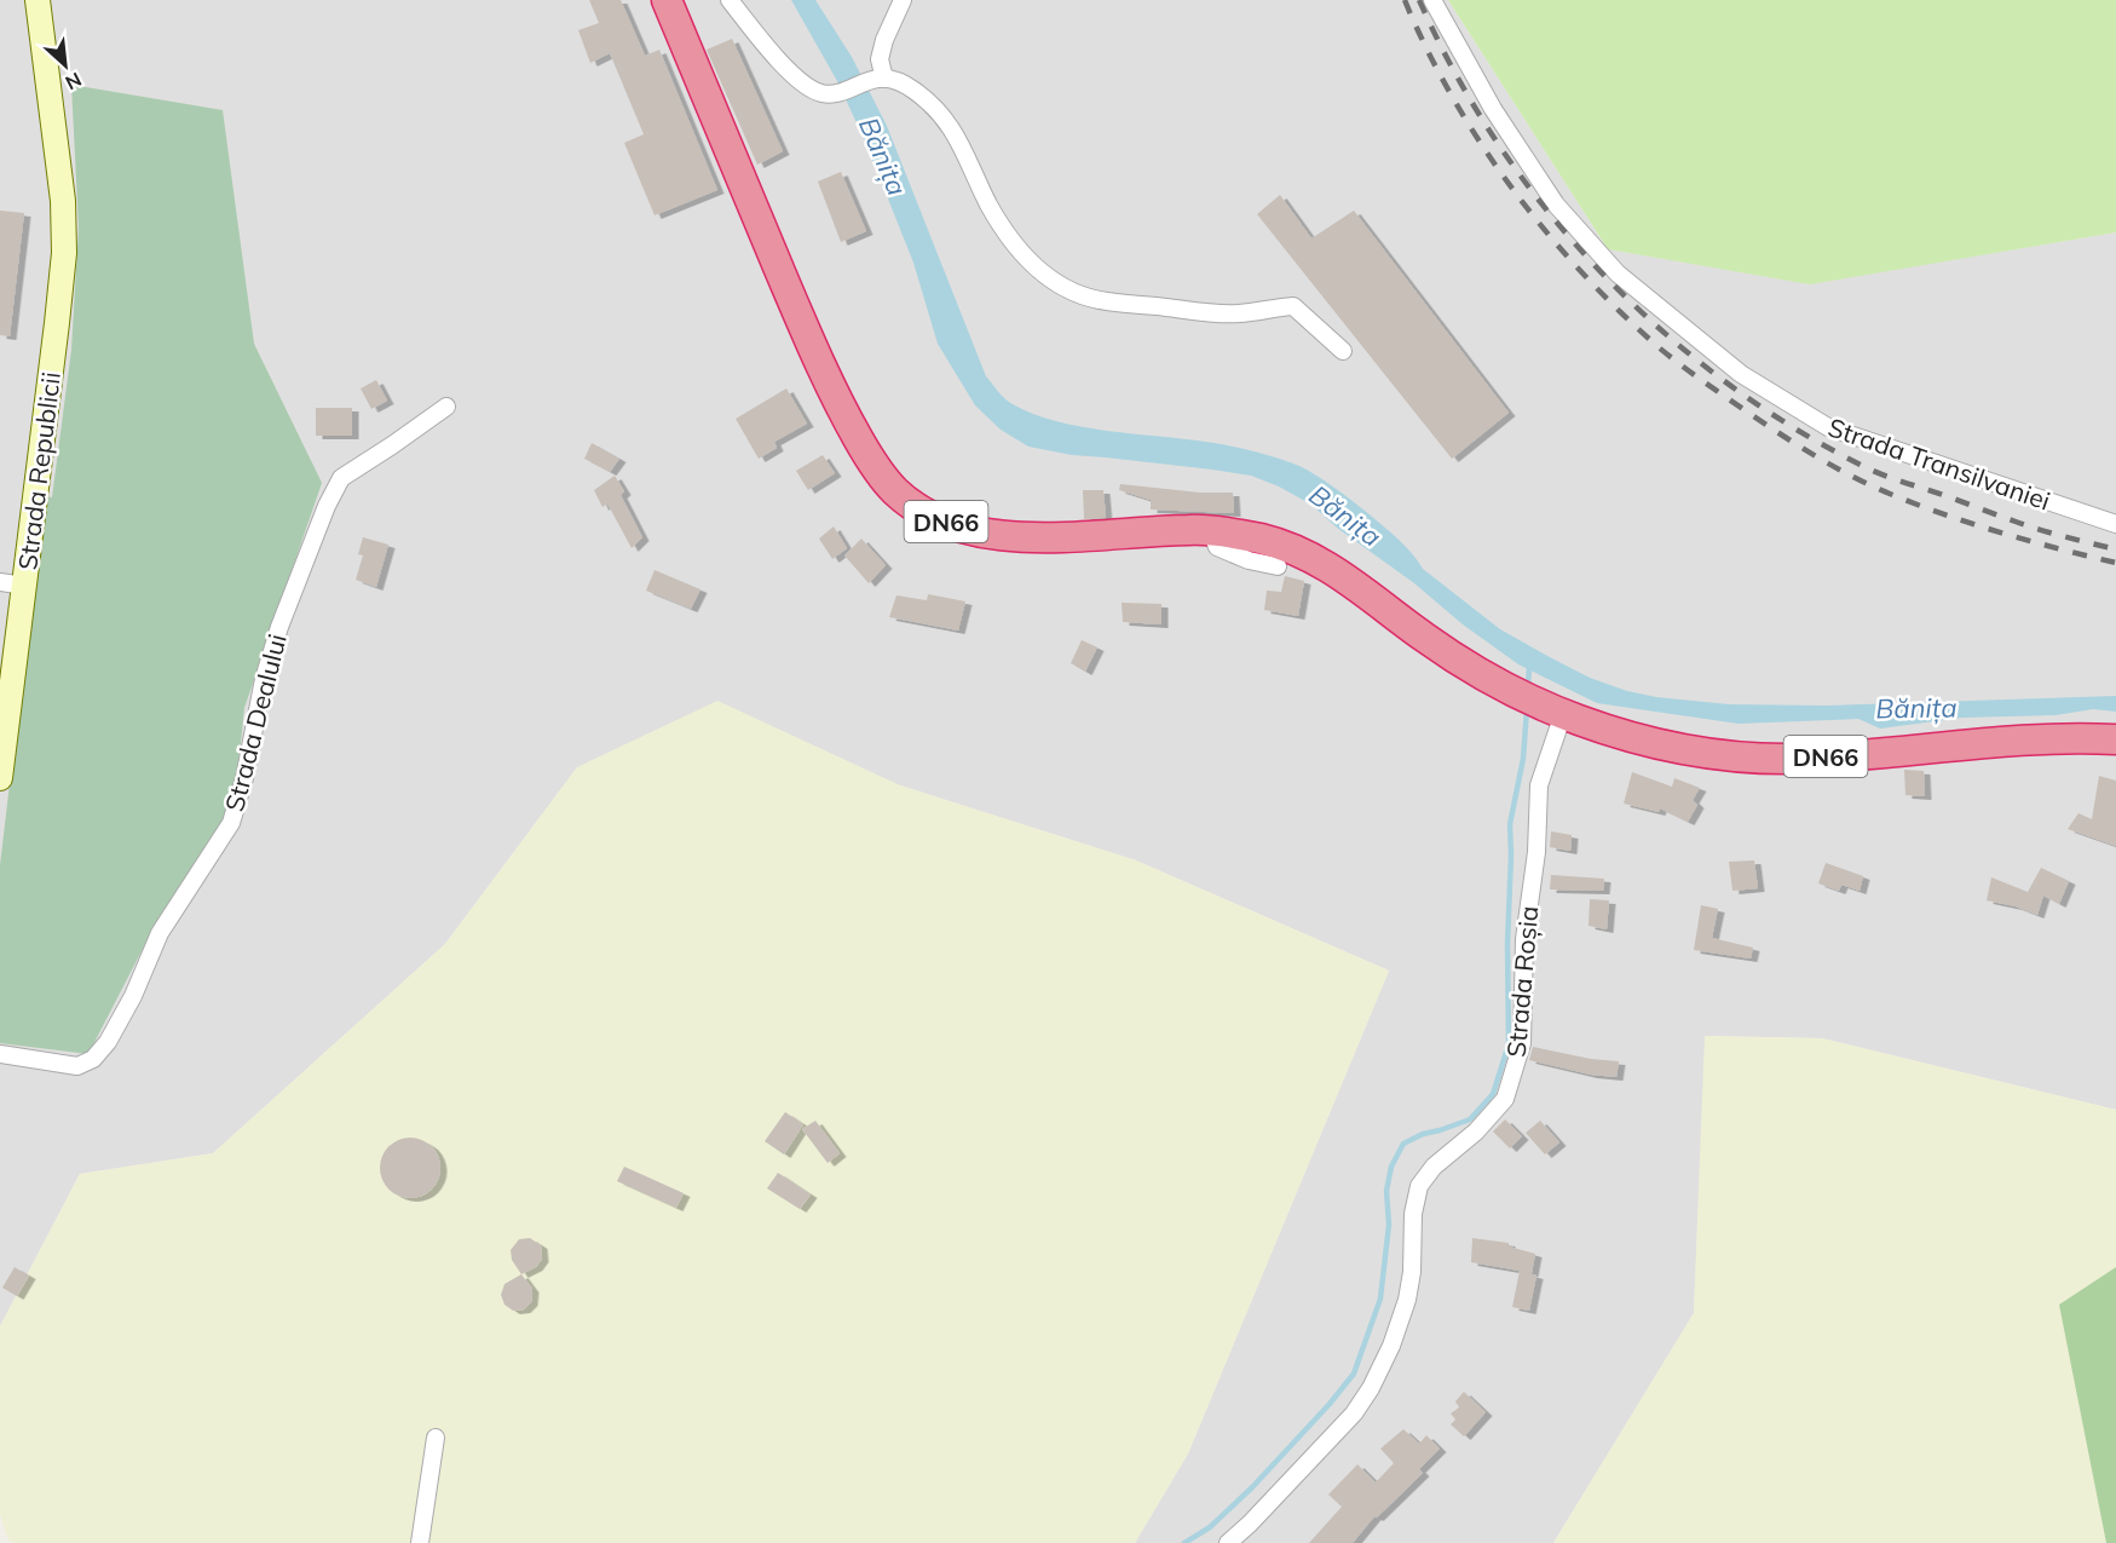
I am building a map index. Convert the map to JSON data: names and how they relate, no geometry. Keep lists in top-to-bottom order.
{
  "streets": {
    "highway": ["DN66"],
    "main road": ["Strada Republicii"],
    "street": ["Strada Transilvaniei", "Strada Dealului", "Strada Roșia"]
  },
  "crossings": [
    ["DN66", "Strada Roșia"]
  ],
  "water": ["Bănița"],
  "north": "bottom right"
}
